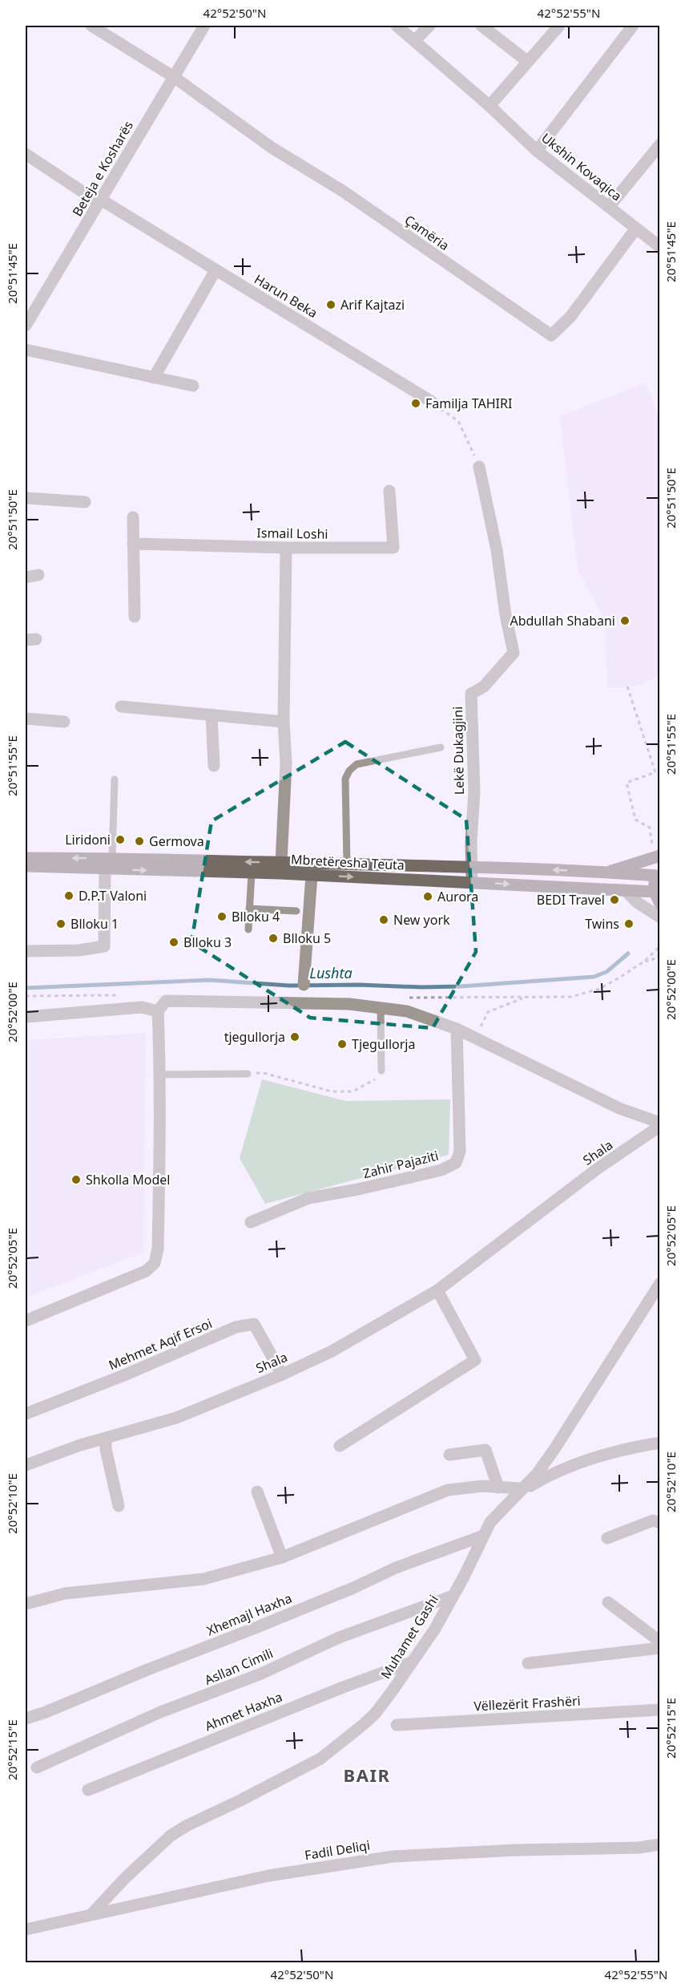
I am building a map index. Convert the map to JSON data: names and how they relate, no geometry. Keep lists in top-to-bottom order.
{
  "streets": {
    "main road": ["Mbretëresha Teuta"],
    "street": [
      "Ukshin Kovaqica",
      "Beteja e Kosharës",
      "Çamëria",
      "Harun Beka",
      "Ismail Loshi",
      "Lekë Dukagjini",
      "Shala",
      "Zahir Pajaziti",
      "Mehmet Aqif Ersoi",
      "Xhemajl Haxha",
      "Muhamet Gashi",
      "Asllan Cimili",
      "Vëllezërit Frashëri",
      "Ahmet Haxha",
      "Fadil Deliqi"
    ]
  },
  "crossings": [
    ["Ukshin Kovaqica", "Çamëria"],
    ["Beteja e Kosharës", "Çamëria"],
    ["Beteja e Kosharës", "Harun Beka"],
    ["Lekë Dukagjini", "Mbretëresha Teuta"],
    ["Shala", "Mehmet Aqif Ersoi"],
    ["Xhemajl Haxha", "Muhamet Gashi"],
    ["Muhamet Gashi", "Asllan Cimili"],
    ["Muhamet Gashi", "Ahmet Haxha"],
    ["Muhamet Gashi", "Fadil Deliqi"]
  ],
  "districts": ["BAIR"],
  "water": ["Lushta"],
  "places": [
    "Arif Kajtazi",
    "Familja TAHIRI",
    "Abdullah Shabani",
    "Liridoni",
    "Germova",
    "D.P.T Valoni",
    "Aurora",
    "BEDI Travel",
    "Blloku 4",
    "New york",
    "Blloku 1",
    "Twins",
    "Blloku 5",
    "Blloku 3",
    "tjegullorja",
    "Tjegullorja",
    "Shkolla Model"
  ],
  "coordinates": [
    "42°52'50\"N",
    "42°52'55\"N",
    "20°51'45\"E",
    "20°51'50\"E",
    "20°51'55\"E",
    "20°52'00\"E",
    "20°52'05\"E",
    "20°52'10\"E",
    "20°52'15\"E"
  ]
}
